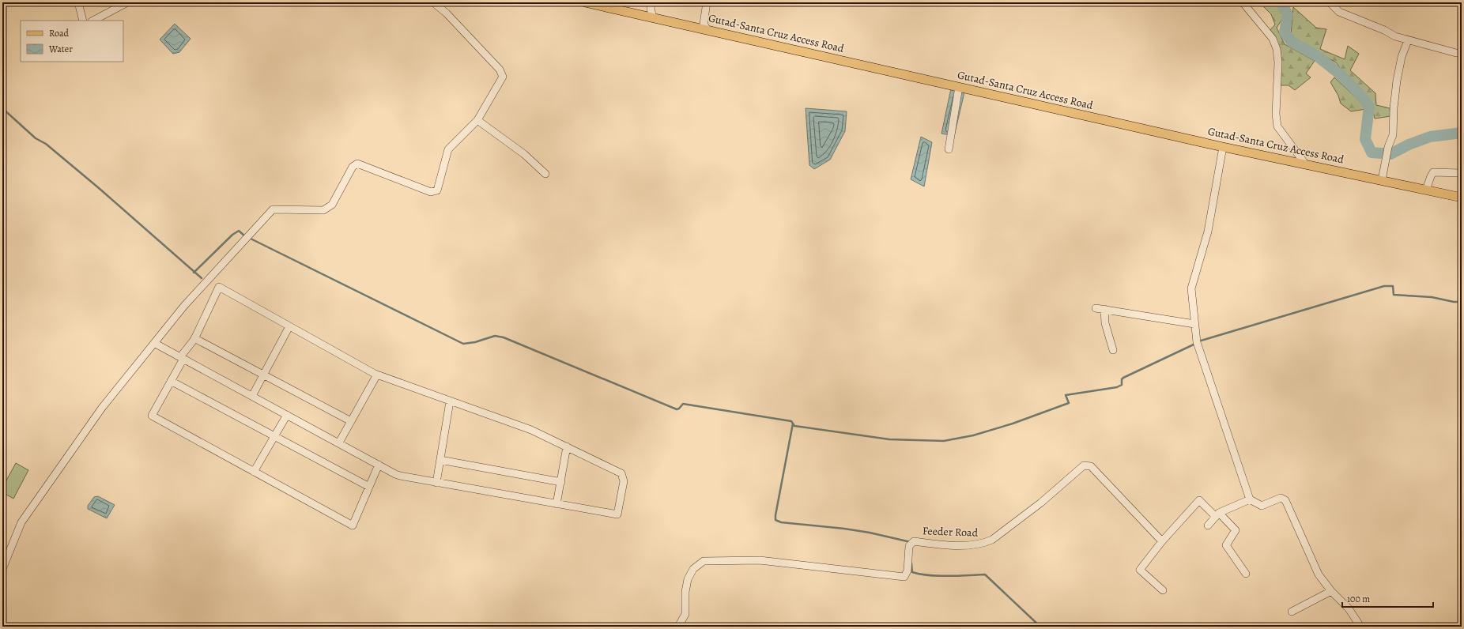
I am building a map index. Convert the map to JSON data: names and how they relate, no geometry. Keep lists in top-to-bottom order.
{
  "streets": {
    "main road": ["Gutad-Santa Cruz Access Road"],
    "street": ["Feeder Road"]
  },
  "legend": ["Road", "Water"],
  "scale_bar": "100 m"
}
